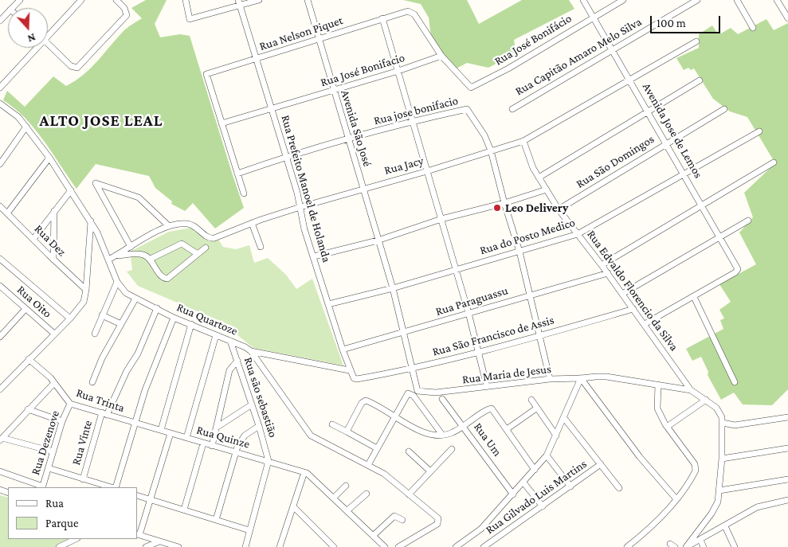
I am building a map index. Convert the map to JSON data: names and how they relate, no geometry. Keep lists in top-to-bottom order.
{
  "streets": {
    "street": [
      "Rua Nelson Piquet",
      "Rua José Bonifácio",
      "Rua Capitão Amaro Melo Silva",
      "Rua José Bonifacio",
      "Rua jose bonifacio",
      "Avenida São José",
      "Avenida Jose de Lemos",
      "Rua São Domingos",
      "Rua Jacy",
      "Rua Prefeito Manoel de Holanda",
      "Rua do Posto Medico",
      "Rua Dez",
      "Rua Edvaldo Florencio da Silva",
      "Rua Paraguassu",
      "Rua Oito",
      "Rua Quartoze",
      "Rua São Francisco de Assis",
      "Rua Maria de Jesus",
      "Rua são sebastião",
      "Rua Trinta",
      "Rua Quinze",
      "Rua Um",
      "Rua Dezenove",
      "Rua Vinte",
      "Rua Gilvado Luis Martins"
    ]
  },
  "crossings": [
    ["Rua Nelson Piquet", "Rua José Bonifácio"],
    ["Rua Nelson Piquet", "Rua José Bonifacio"],
    ["Rua Nelson Piquet", "Avenida São José"],
    ["Rua Nelson Piquet", "Rua Prefeito Manoel de Holanda"],
    ["Rua José Bonifácio", "Rua José Bonifacio"],
    ["Rua José Bonifácio", "Avenida Jose de Lemos"],
    ["Rua Capitão Amaro Melo Silva", "Avenida Jose de Lemos"],
    ["Rua José Bonifacio", "Avenida São José"],
    ["Rua José Bonifacio", "Rua Prefeito Manoel de Holanda"],
    ["Rua jose bonifacio", "Avenida São José"],
    ["Rua jose bonifacio", "Rua Jacy"],
    ["Rua jose bonifacio", "Rua Prefeito Manoel de Holanda"],
    ["Avenida São José", "Rua Jacy"],
    ["Avenida Jose de Lemos", "Rua São Domingos"],
    ["Avenida Jose de Lemos", "Rua Jacy"],
    ["Avenida Jose de Lemos", "Rua do Posto Medico"],
    ["Rua São Domingos", "Rua Edvaldo Florencio da Silva"],
    ["Rua Jacy", "Rua Prefeito Manoel de Holanda"],
    ["Rua Jacy", "Rua Edvaldo Florencio da Silva"],
    ["Rua Jacy", "Rua Quartoze"],
    ["Rua Prefeito Manoel de Holanda", "Rua do Posto Medico"],
    ["Rua Prefeito Manoel de Holanda", "Rua Paraguassu"],
    ["Rua Prefeito Manoel de Holanda", "Rua São Francisco de Assis"],
    ["Rua do Posto Medico", "Rua Edvaldo Florencio da Silva"],
    ["Rua Edvaldo Florencio da Silva", "Rua Paraguassu"],
    ["Rua Edvaldo Florencio da Silva", "Rua São Francisco de Assis"],
    ["Rua Edvaldo Florencio da Silva", "Rua Maria de Jesus"],
    ["Rua Quartoze", "Rua são sebastião"],
    ["Rua Quartoze", "Rua Vinte"],
    ["Rua São Francisco de Assis", "Rua Maria de Jesus"],
    ["Rua são sebastião", "Rua Quinze"],
    ["Rua Trinta", "Rua Quinze"],
    ["Rua Trinta", "Rua Dezenove"],
    ["Rua Trinta", "Rua Vinte"]
  ],
  "districts": ["ALTO JOSE LEAL"],
  "places": ["Leo Delivery"],
  "legend": ["Rua", "Parque"],
  "scale_bar": "100 m",
  "north": "bottom"
}
